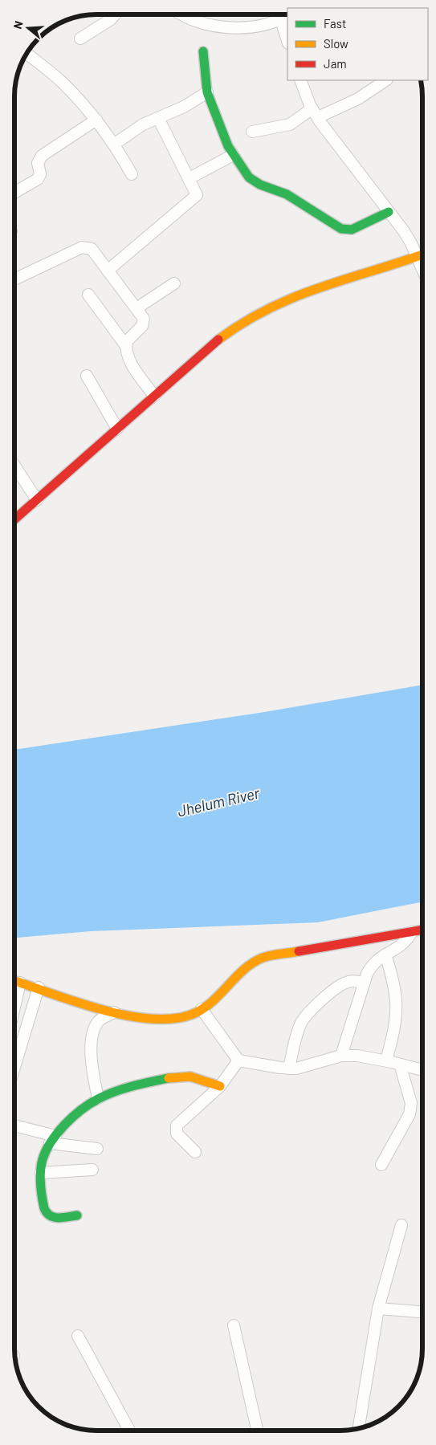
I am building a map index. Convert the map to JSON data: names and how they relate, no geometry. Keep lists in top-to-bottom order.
{
  "water": ["Jhelum River"],
  "legend": ["Fast", "Slow", "Jam"],
  "north": "left"
}
